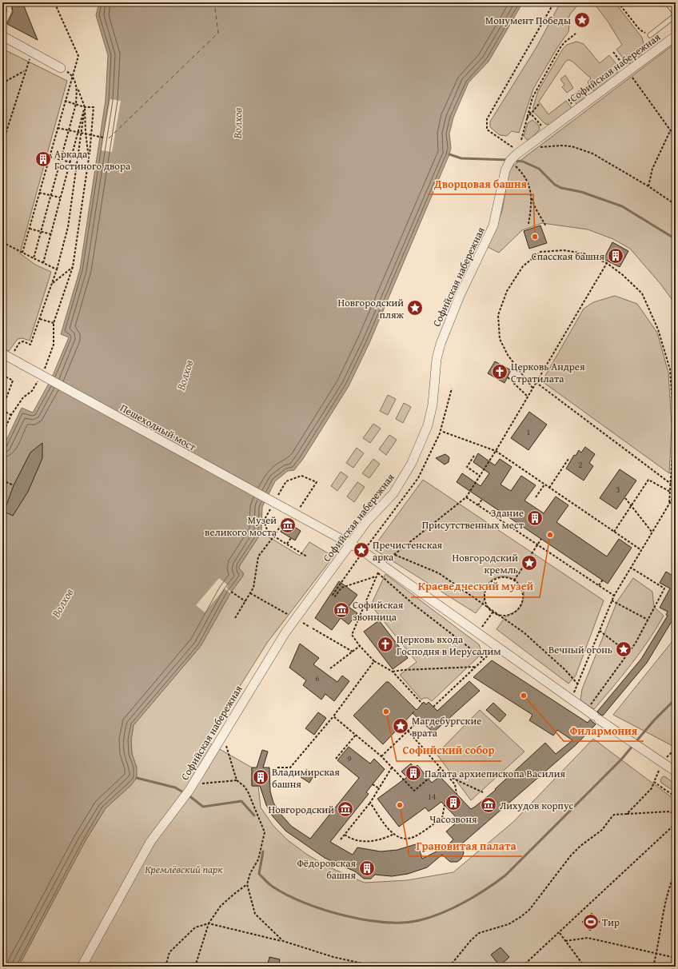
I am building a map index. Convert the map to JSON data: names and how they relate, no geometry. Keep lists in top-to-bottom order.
{
  "streets": {
    "street": ["Софийская набережная", "Пешеходный мост"]
  },
  "crossings": [
    ["Софийская набережная", "Пешеходный мост"]
  ],
  "water": ["Волхов"],
  "parks": ["Кремлёвский парк"],
  "places": {
    "place": [
      "Монумент Победы",
      "Новгородский пляж",
      "Пречистенская арка",
      "Новгородский кремль",
      "Вечный огонь",
      "Магдебургские врата"
    ],
    "building": [
      "Аркада Гостиного двора",
      "Спасская башня",
      "Здание Присутственных мест",
      "Палата архиепископа Василия",
      "Владимирская башня",
      "Часозвоня",
      "Фёдоровская башня"
    ],
    "other": [
      "Дворцовая башня",
      "Краеведческий музей",
      "Филармония",
      "Софийский собор",
      "Грановитая палата"
    ],
    "church": ["Церковь Андрея Стратилата", "Церковь входа Господня в Иерусалим"],
    "museum": [
      "Музей великого моста",
      "Софийская звонница",
      "Лихудов корпус",
      "Новгородский"
    ],
    "sports": ["Тир"]
  },
  "house_numbers": [
    "1",
    "2",
    "3",
    "6",
    "9",
    "14"
  ]
}
